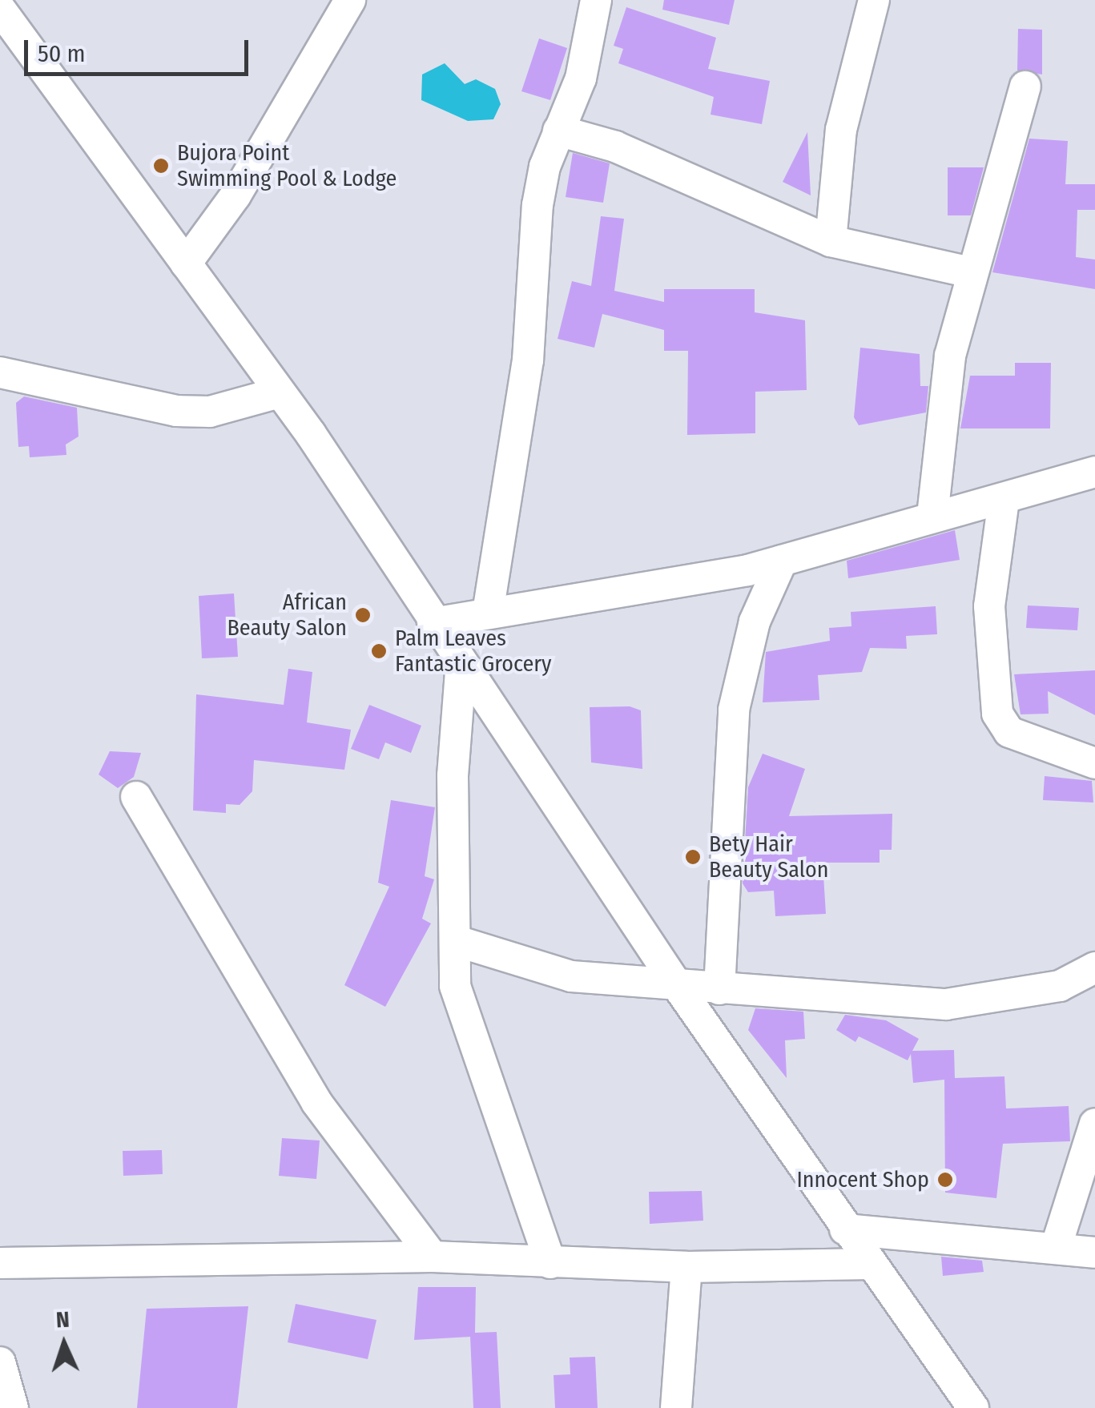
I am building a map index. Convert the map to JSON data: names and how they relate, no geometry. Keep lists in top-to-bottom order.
{
  "places": [
    "Bujora Point Swimming Pool & Lodge",
    "African Beauty Salon",
    "Palm Leaves Fantastic Grocery",
    "Bety Hair Beauty Salon",
    "Innocent Shop"
  ],
  "scale_bar": "50 m",
  "north": "top"
}
